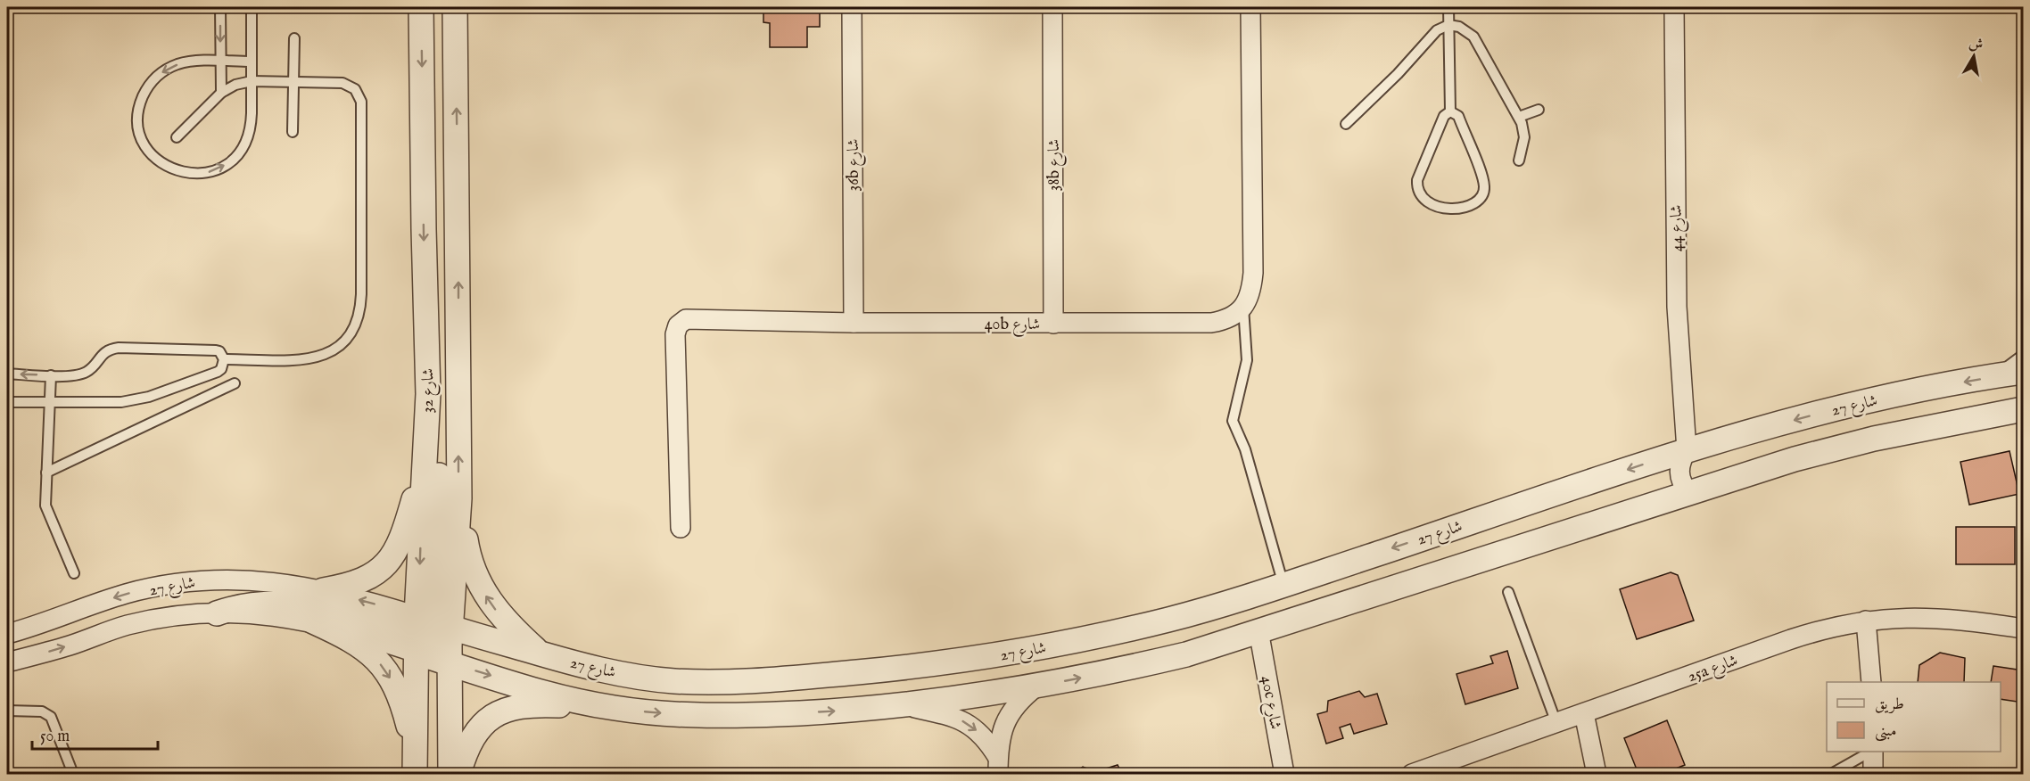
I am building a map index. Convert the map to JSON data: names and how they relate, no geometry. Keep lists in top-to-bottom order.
{
  "streets": {
    "street": [
      "36b شارع",
      "38b شارع",
      "شارع 44",
      "40b شارع",
      "شارع 32",
      "شارع 27",
      "25a شارع",
      "40c شارع"
    ]
  },
  "crossings": [
    ["36b شارع", "40b شارع"],
    ["38b شارع", "40b شارع"],
    ["شارع 44", "شارع 27"],
    ["شارع 32", "شارع 27"],
    ["شارع 27", "40c شارع"]
  ],
  "legend": ["طريق", "مبنى"],
  "scale_bar": "50 m",
  "north": "top"
}
